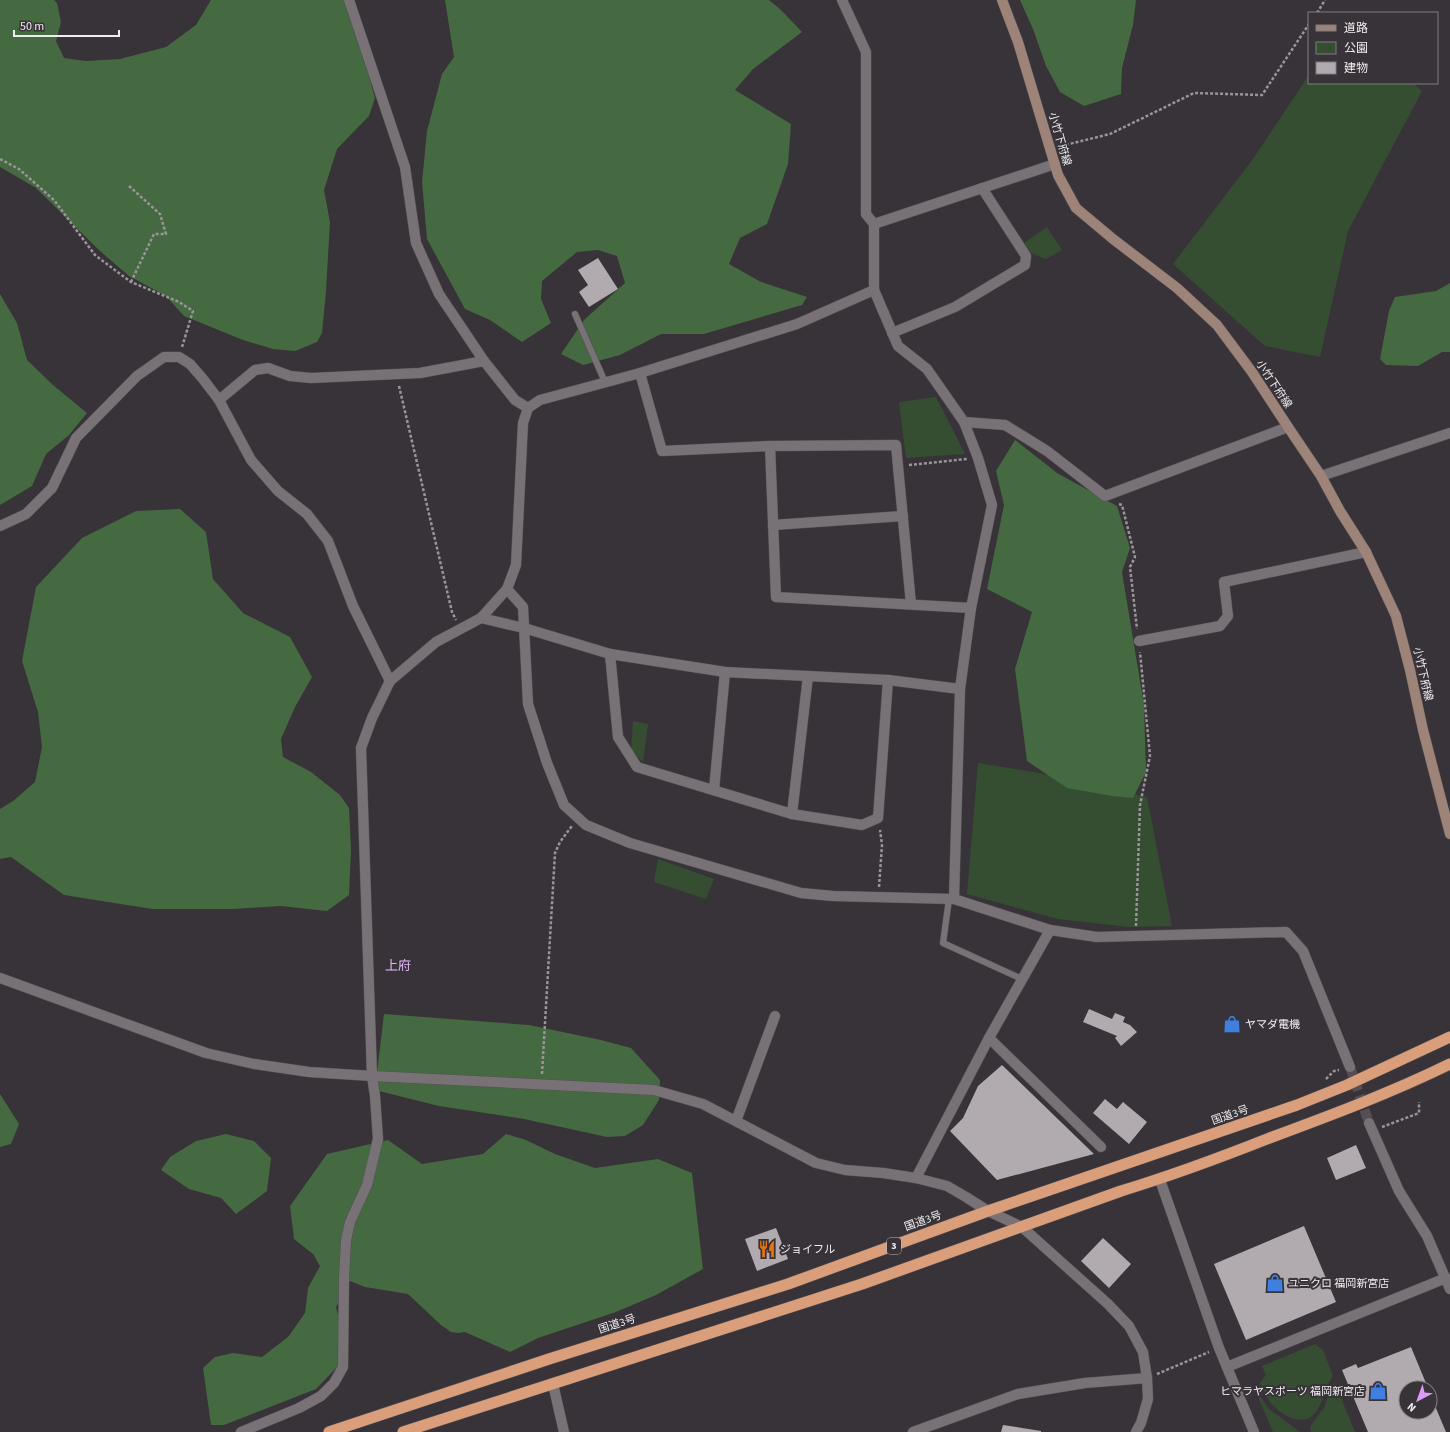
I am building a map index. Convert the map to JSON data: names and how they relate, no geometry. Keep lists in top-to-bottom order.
{
  "streets": {
    "highway": ["国道3号", "3"],
    "main road": ["小竹下府線"]
  },
  "districts": ["上府"],
  "places": {
    "shop": ["ヤマダ電機", "ユニクロ 福岡新宮店", "ヒマラヤスポーツ 福岡新宮店"],
    "restaurant": ["ジョイフル"]
  },
  "legend": ["道路", "公園", "建物"],
  "scale_bar": "50 m",
  "north": "bottom left"
}
